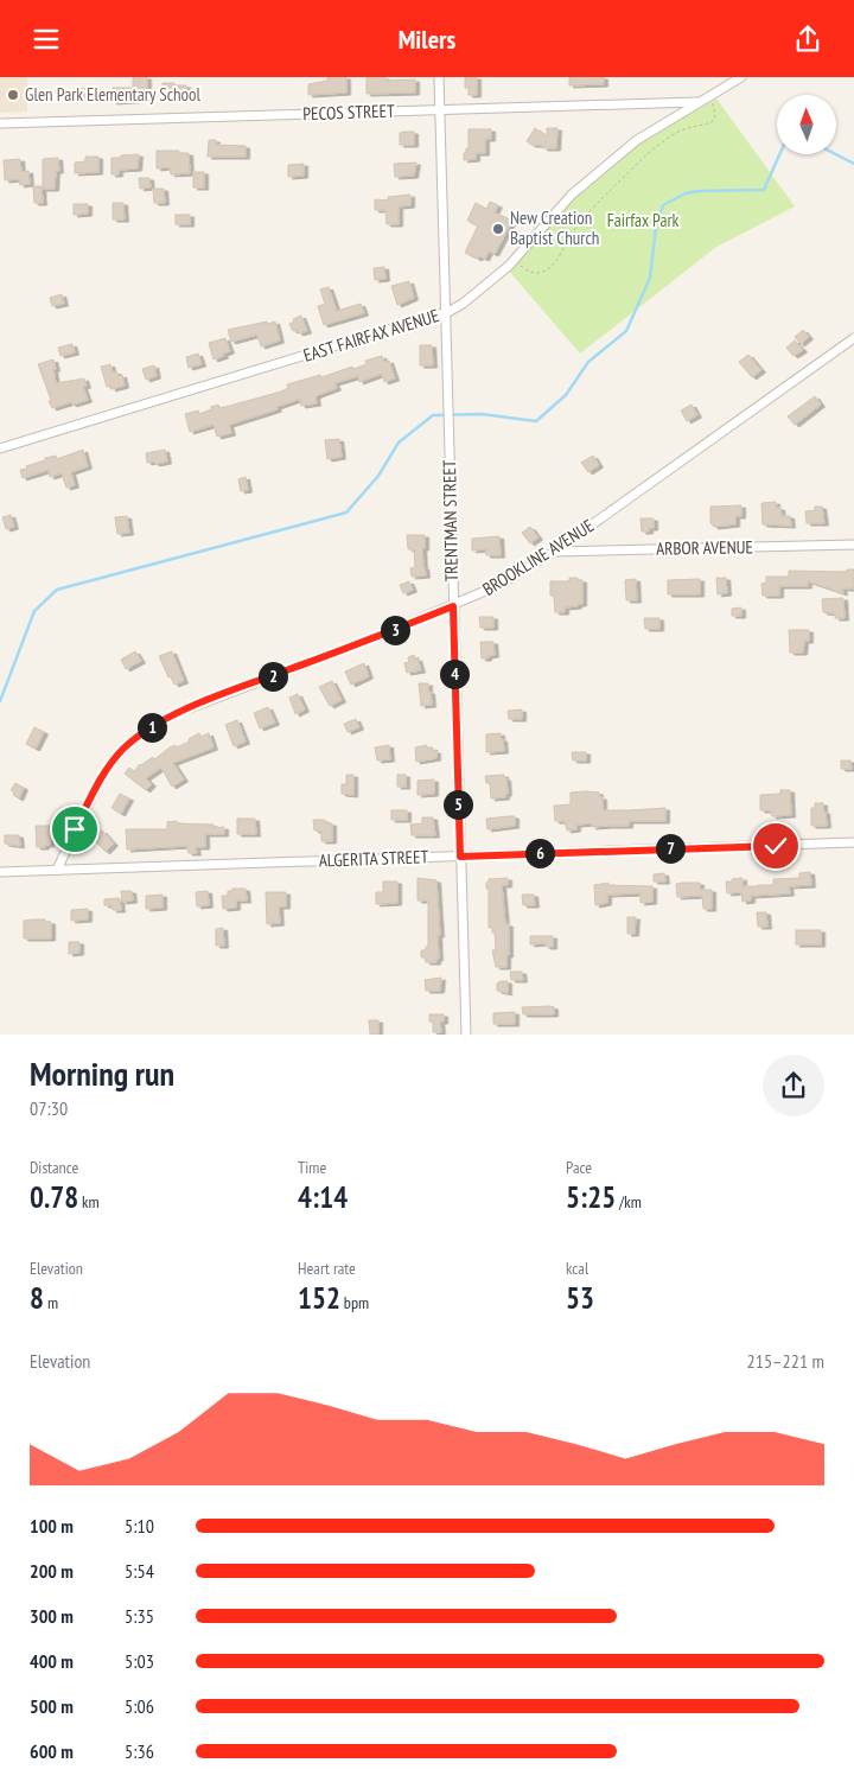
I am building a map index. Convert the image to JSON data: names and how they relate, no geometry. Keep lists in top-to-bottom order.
{
  "streets": {
    "street": [
      "PECOS STREET",
      "EAST FAIRFAX AVENUE",
      "TRENTMAN STREET",
      "ARBOR AVENUE",
      "BROOKLINE AVENUE",
      "ALGERITA STREET"
    ]
  },
  "crossings": [
    ["PECOS STREET", "EAST FAIRFAX AVENUE"],
    ["PECOS STREET", "TRENTMAN STREET"],
    ["EAST FAIRFAX AVENUE", "TRENTMAN STREET"],
    ["TRENTMAN STREET", "BROOKLINE AVENUE"],
    ["TRENTMAN STREET", "ALGERITA STREET"],
    ["ARBOR AVENUE", "BROOKLINE AVENUE"],
    ["BROOKLINE AVENUE", "ALGERITA STREET"]
  ],
  "parks": ["Fairfax Park"],
  "places": ["Glen Park Elementary School", "New Creation Baptist Church"],
  "north": "top",
  "page": {
    "header": "Milers",
    "pins": [
      "3",
      "4",
      "2",
      "1",
      "5",
      "7",
      "6"
    ],
    "heading": ["Morning run", "07:30"],
    "stats": [
      ["Distance", "0.78 km"],
      ["Time", "4:14"],
      ["Pace", "5:25 /km"],
      ["Elevation", "8 m"],
      ["Heart rate", "152 bpm"],
      ["kcal", "53"]
    ],
    "chart": ["Elevation", "215–221 m"],
    "list": [
      {
        "name": "100 m",
        "note": "5:10"
      },
      {
        "name": "200 m",
        "note": "5:54"
      },
      {
        "name": "300 m",
        "note": "5:35"
      },
      {
        "name": "400 m",
        "note": "5:03"
      },
      {
        "name": "500 m",
        "note": "5:06"
      },
      {
        "name": "600 m",
        "note": "5:36"
      }
    ]
  }
}
